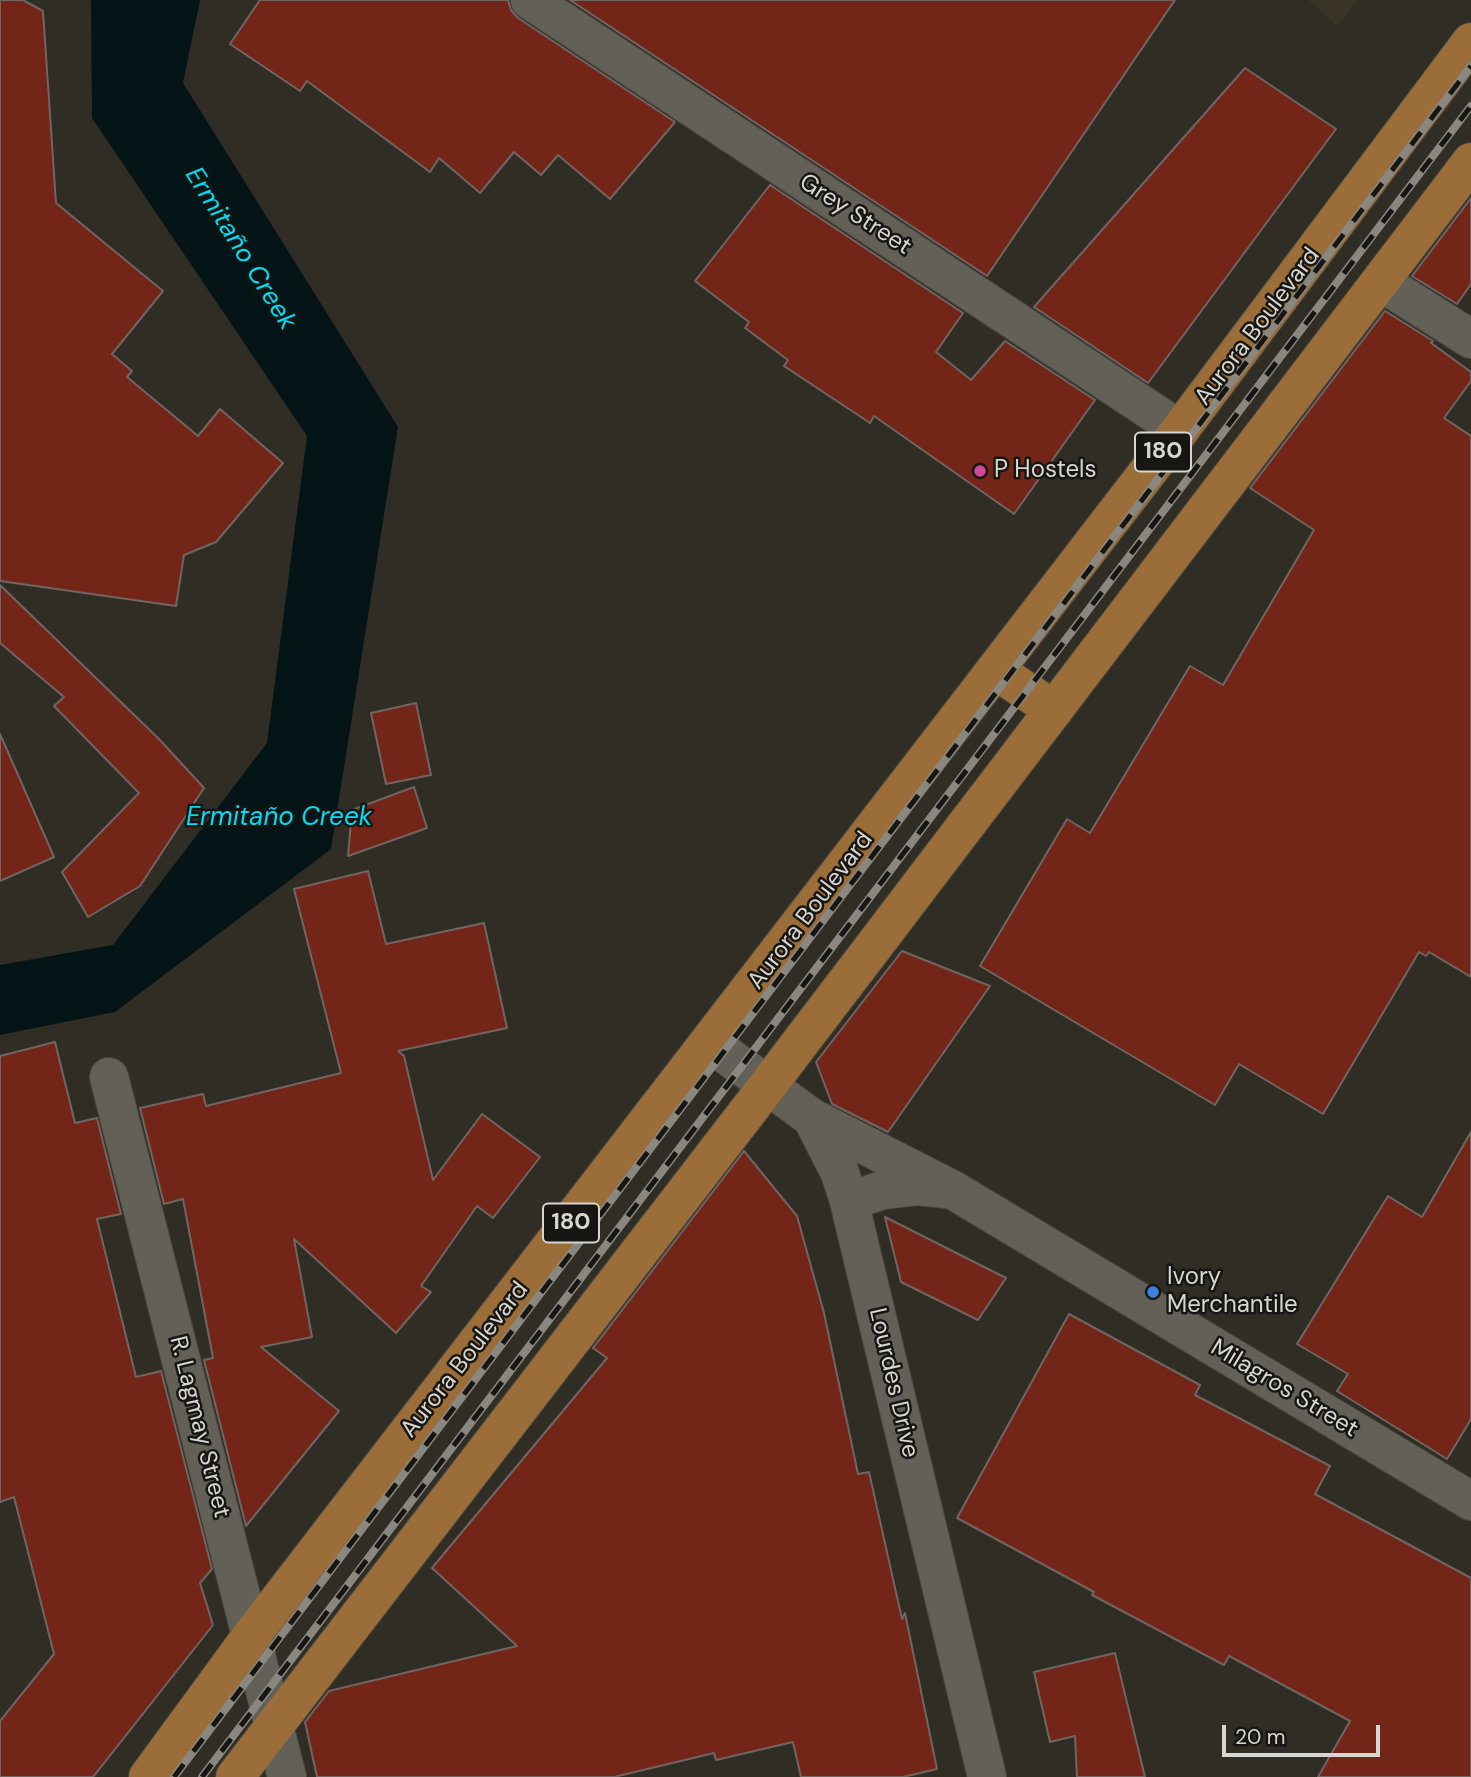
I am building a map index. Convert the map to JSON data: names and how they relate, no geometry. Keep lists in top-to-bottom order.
{
  "streets": {
    "main road": ["Aurora Boulevard", "180"],
    "street": [
      "Grey Street",
      "Lourdes Drive",
      "Milagros Street",
      "R. Lagmay Street"
    ]
  },
  "crossings": [
    ["Grey Street", "Aurora Boulevard"],
    ["Aurora Boulevard", "Lourdes Drive"],
    ["Aurora Boulevard", "R. Lagmay Street"],
    ["180", "Lourdes Drive"],
    ["180", "R. Lagmay Street"],
    ["Lourdes Drive", "Milagros Street"]
  ],
  "water": ["Ermitaño Creek"],
  "places": ["P Hostels", "Ivory Merchantile"],
  "scale_bar": "20 m"
}
